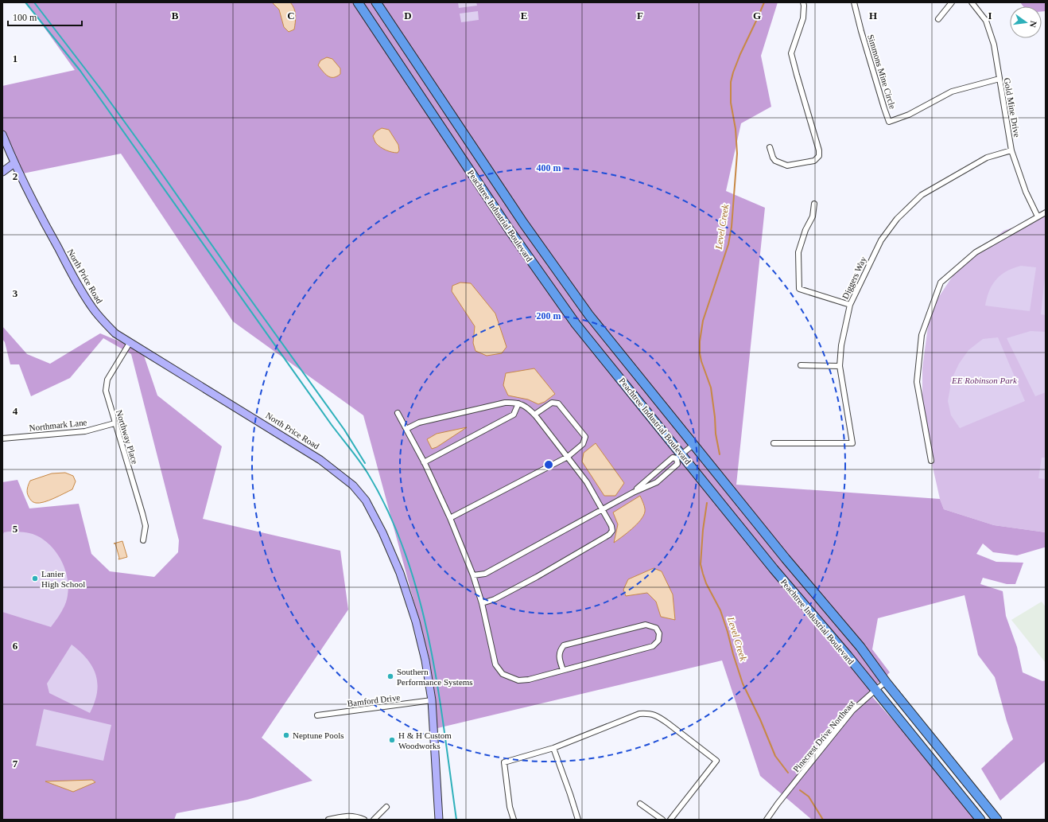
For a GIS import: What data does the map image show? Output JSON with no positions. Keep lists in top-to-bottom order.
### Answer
{
  "streets": {
    "highway": ["Peachtree Industrial Boulevard"],
    "street": [
      "Simmons Mine Circle",
      "Gold Mine Drive",
      "North Price Road",
      "Diggers Way",
      "Northmark Lane",
      "Northway Place",
      "Bamford Drive",
      "Pinecrest Drive Northeast"
    ]
  },
  "crossings": [
    ["Simmons Mine Circle", "Gold Mine Drive"],
    ["Gold Mine Drive", "Diggers Way"],
    ["Peachtree Industrial Boulevard", "Pinecrest Drive Northeast"],
    ["North Price Road", "Northway Place"],
    ["North Price Road", "Bamford Drive"],
    ["Northmark Lane", "Northway Place"]
  ],
  "water": ["Level Creek"],
  "parks": ["EE Robinson Park"],
  "places": [
    "Lanier High School",
    "Southern Performance Systems",
    "Neptune Pools",
    "H & H Custom Woodworks"
  ],
  "scale_bar": "100 m",
  "north": "right",
  "grid": {
    "columns": [
      "B",
      "C",
      "D",
      "E",
      "F",
      "G",
      "H",
      "I"
    ],
    "rows": [
      "1",
      "2",
      "3",
      "4",
      "5",
      "6",
      "7"
    ]
  },
  "rings": ["400 m", "200 m"]
}
